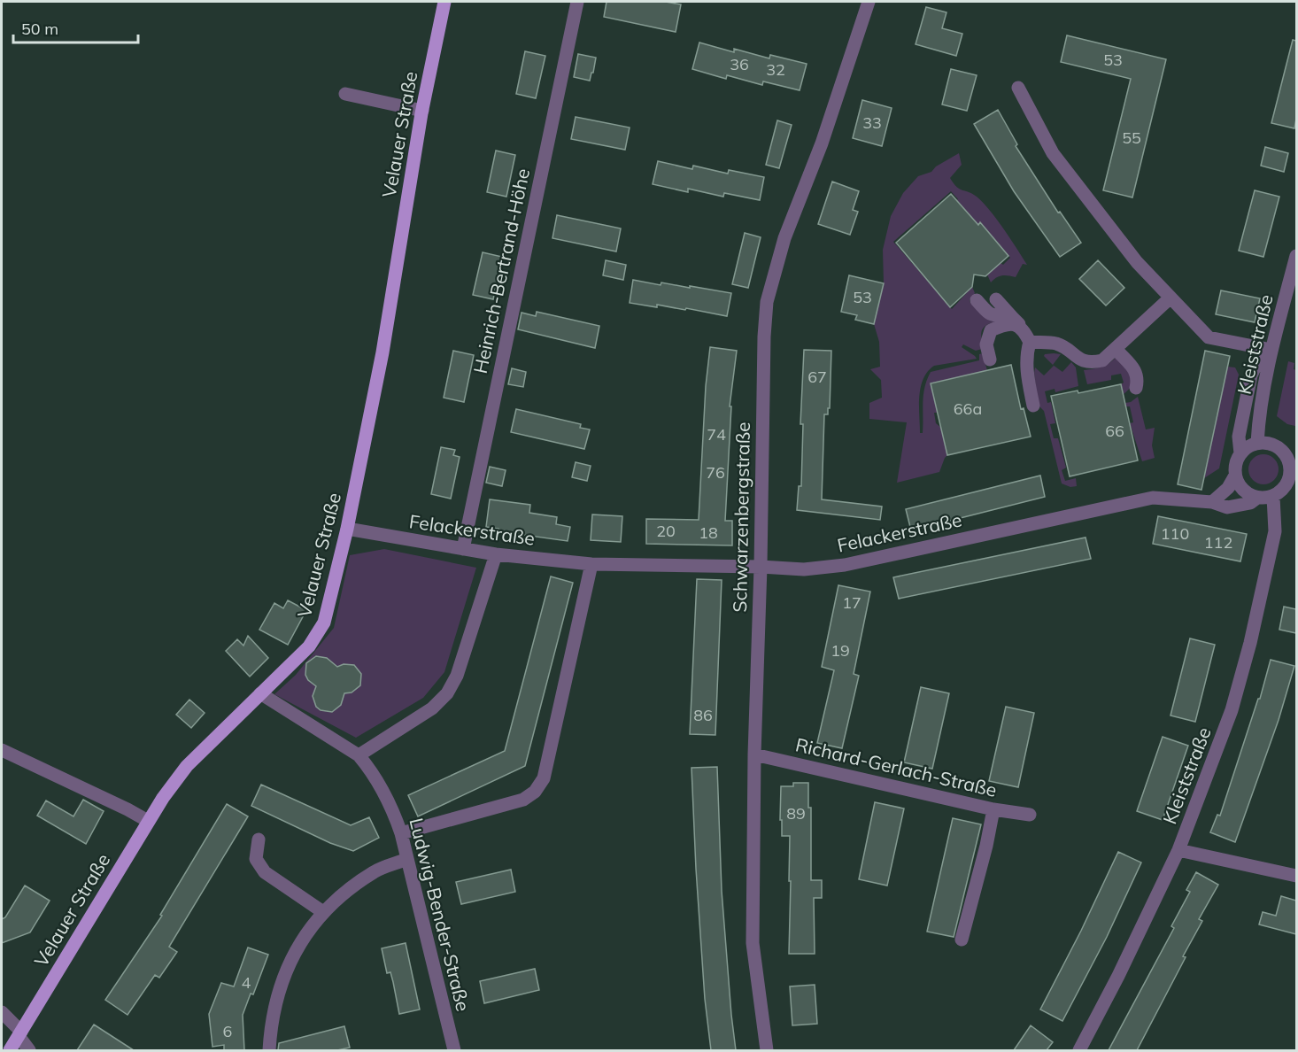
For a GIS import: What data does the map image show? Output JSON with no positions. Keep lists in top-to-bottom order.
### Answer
{
  "streets": {
    "main road": ["Velauer Straße"],
    "street": [
      "Heinrich-Bertrand-Höhe",
      "Kleiststraße",
      "Schwarzenbergstraße",
      "Felackerstraße",
      "Richard-Gerlach-Straße",
      "Ludwig-Bender-Straße"
    ]
  },
  "crossings": [
    ["Velauer Straße", "Felackerstraße"],
    ["Velauer Straße", "Ludwig-Bender-Straße"],
    ["Heinrich-Bertrand-Höhe", "Felackerstraße"],
    ["Kleiststraße", "Felackerstraße"],
    ["Schwarzenbergstraße", "Felackerstraße"],
    ["Schwarzenbergstraße", "Richard-Gerlach-Straße"]
  ],
  "house_numbers": [
    "53",
    "36",
    "32",
    "33",
    "55",
    "53",
    "67",
    "66a",
    "66",
    "74",
    "76",
    "20",
    "18",
    "110",
    "112",
    "17",
    "19",
    "86",
    "89",
    "4",
    "6"
  ],
  "scale_bar": "50 m"
}
